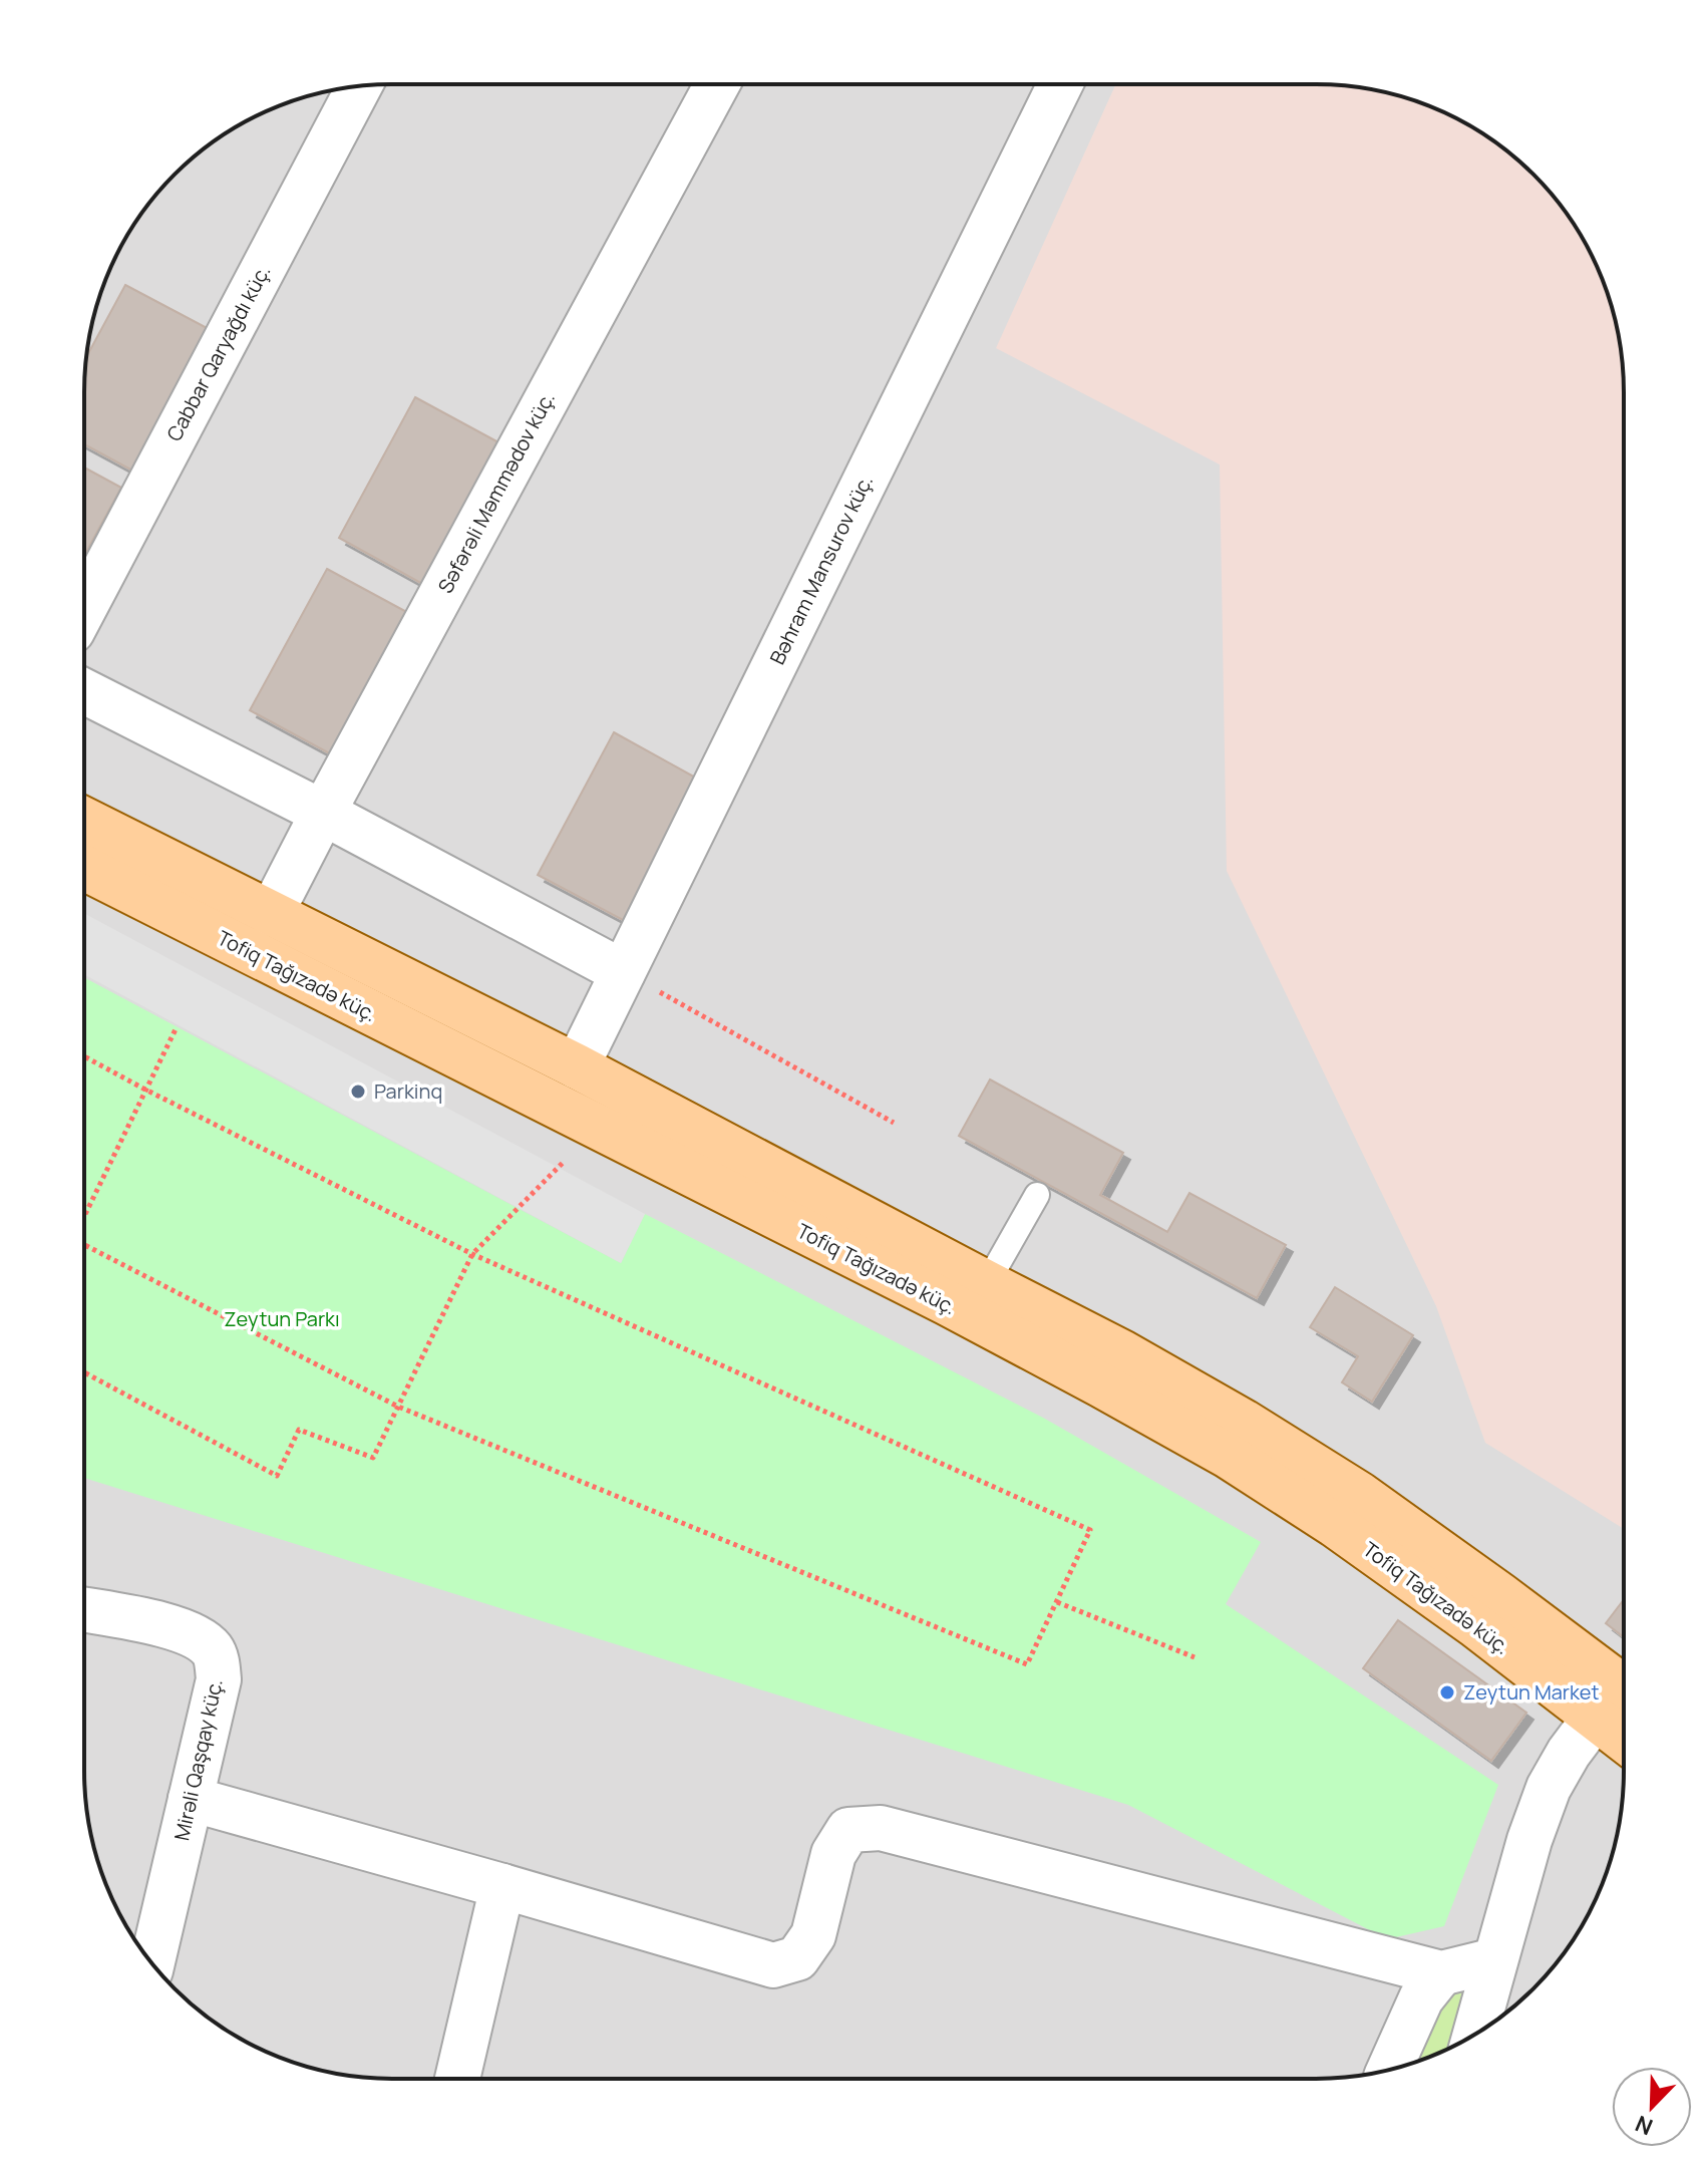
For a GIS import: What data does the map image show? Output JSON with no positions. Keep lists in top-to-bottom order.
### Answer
{
  "streets": {
    "main road": ["Tofiq Tağızadə küç."],
    "street": [
      "Cabbar Qaryağdı küç.",
      "Səfərəli Məmmədov küç.",
      "Bəhram Mansurov küç.",
      "Mirəli Qaşqay küç."
    ]
  },
  "crossings": [
    ["Səfərəli Məmmədov küç.", "Tofiq Tağızadə küç."],
    ["Bəhram Mansurov küç.", "Tofiq Tağızadə küç."]
  ],
  "parks": ["Zeytun Parkı"],
  "places": ["Parkinq", "Zeytun Market"],
  "north": "bottom left"
}
